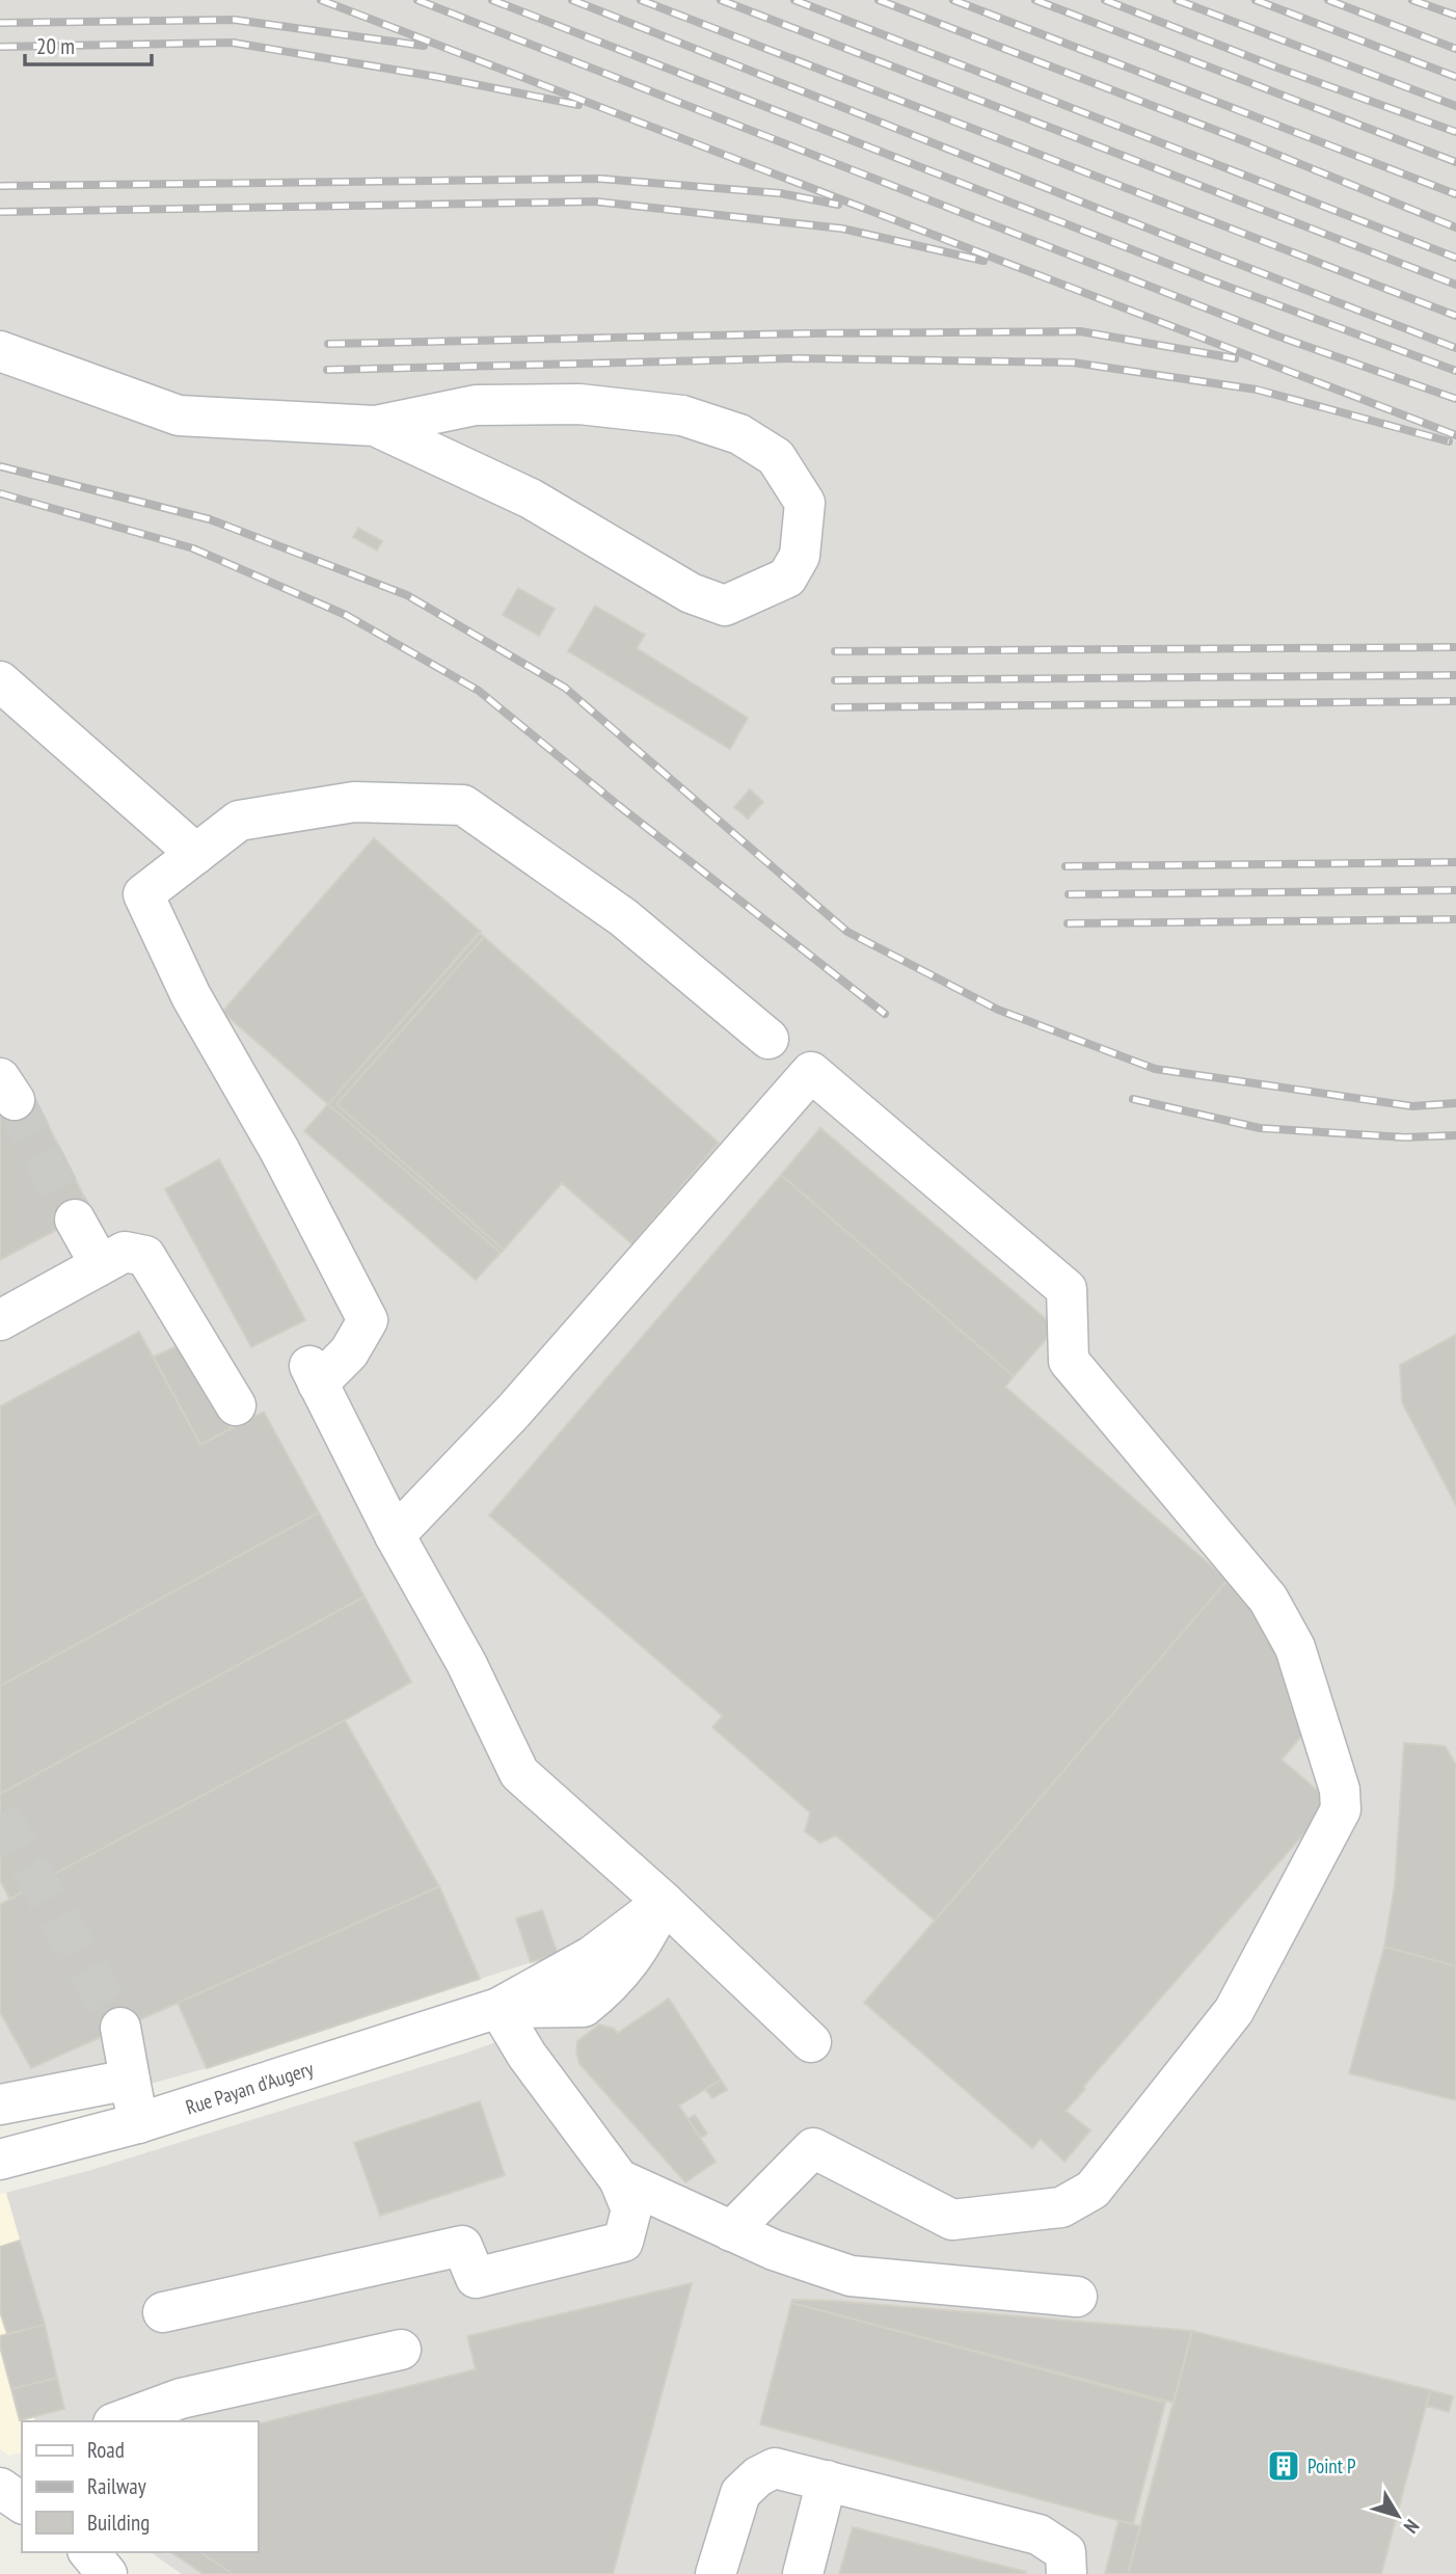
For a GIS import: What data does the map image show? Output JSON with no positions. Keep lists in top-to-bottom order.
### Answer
{
  "streets": {
    "street": ["Rue Payan d'Augery"]
  },
  "places": {
    "building": ["Point P"]
  },
  "legend": ["Road", "Railway", "Building"],
  "scale_bar": "20 m",
  "north": "bottom right"
}
